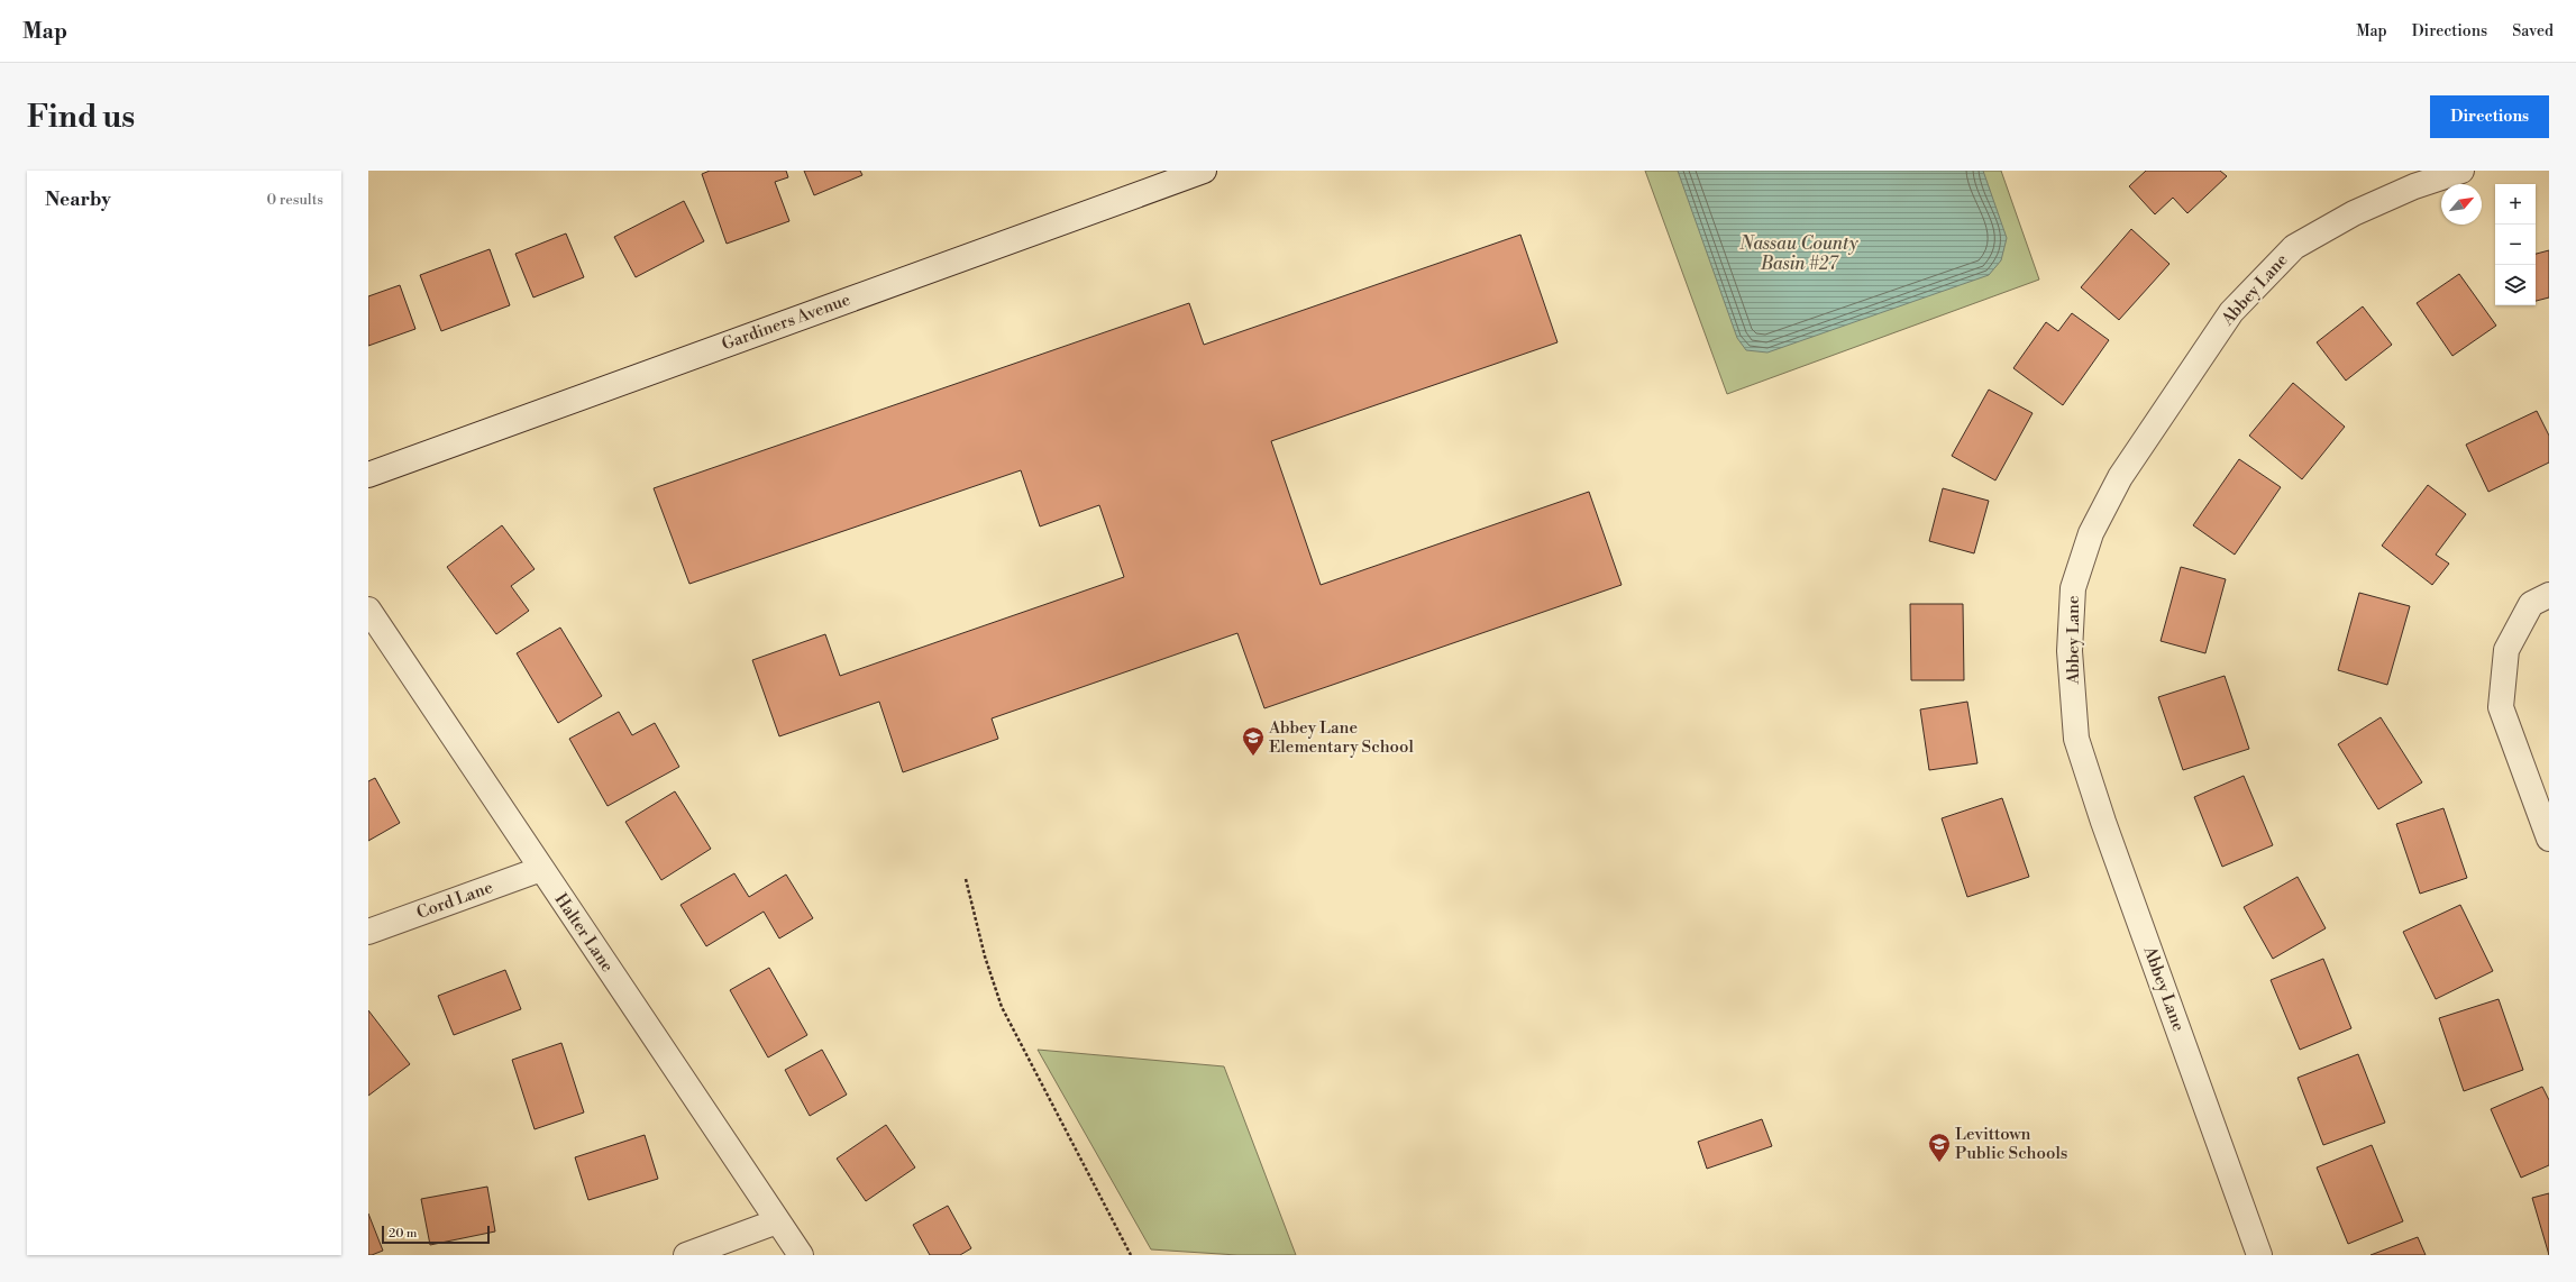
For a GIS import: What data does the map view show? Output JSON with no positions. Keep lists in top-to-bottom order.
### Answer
{
  "streets": {
    "street": [
      "Abbey Lane",
      "Gardiners Avenue",
      "Cord Lane",
      "Halter Lane"
    ]
  },
  "crossings": [
    ["Cord Lane", "Halter Lane"]
  ],
  "water": ["Nassau County Basin #27"],
  "places": {
    "school or university": ["Abbey Lane Elementary School", "Levittown Public Schools"]
  },
  "scale_bar": "20 m",
  "north": "top right",
  "page": {
    "header": "Map",
    "nav": ["Map", "Directions", "Saved"],
    "buttons": "Directions",
    "title": "Find us",
    "heading": ["Nearby", "0 results"],
    "map_buttons": ["+", "−"],
    "scale": "20 m"
  }
}
